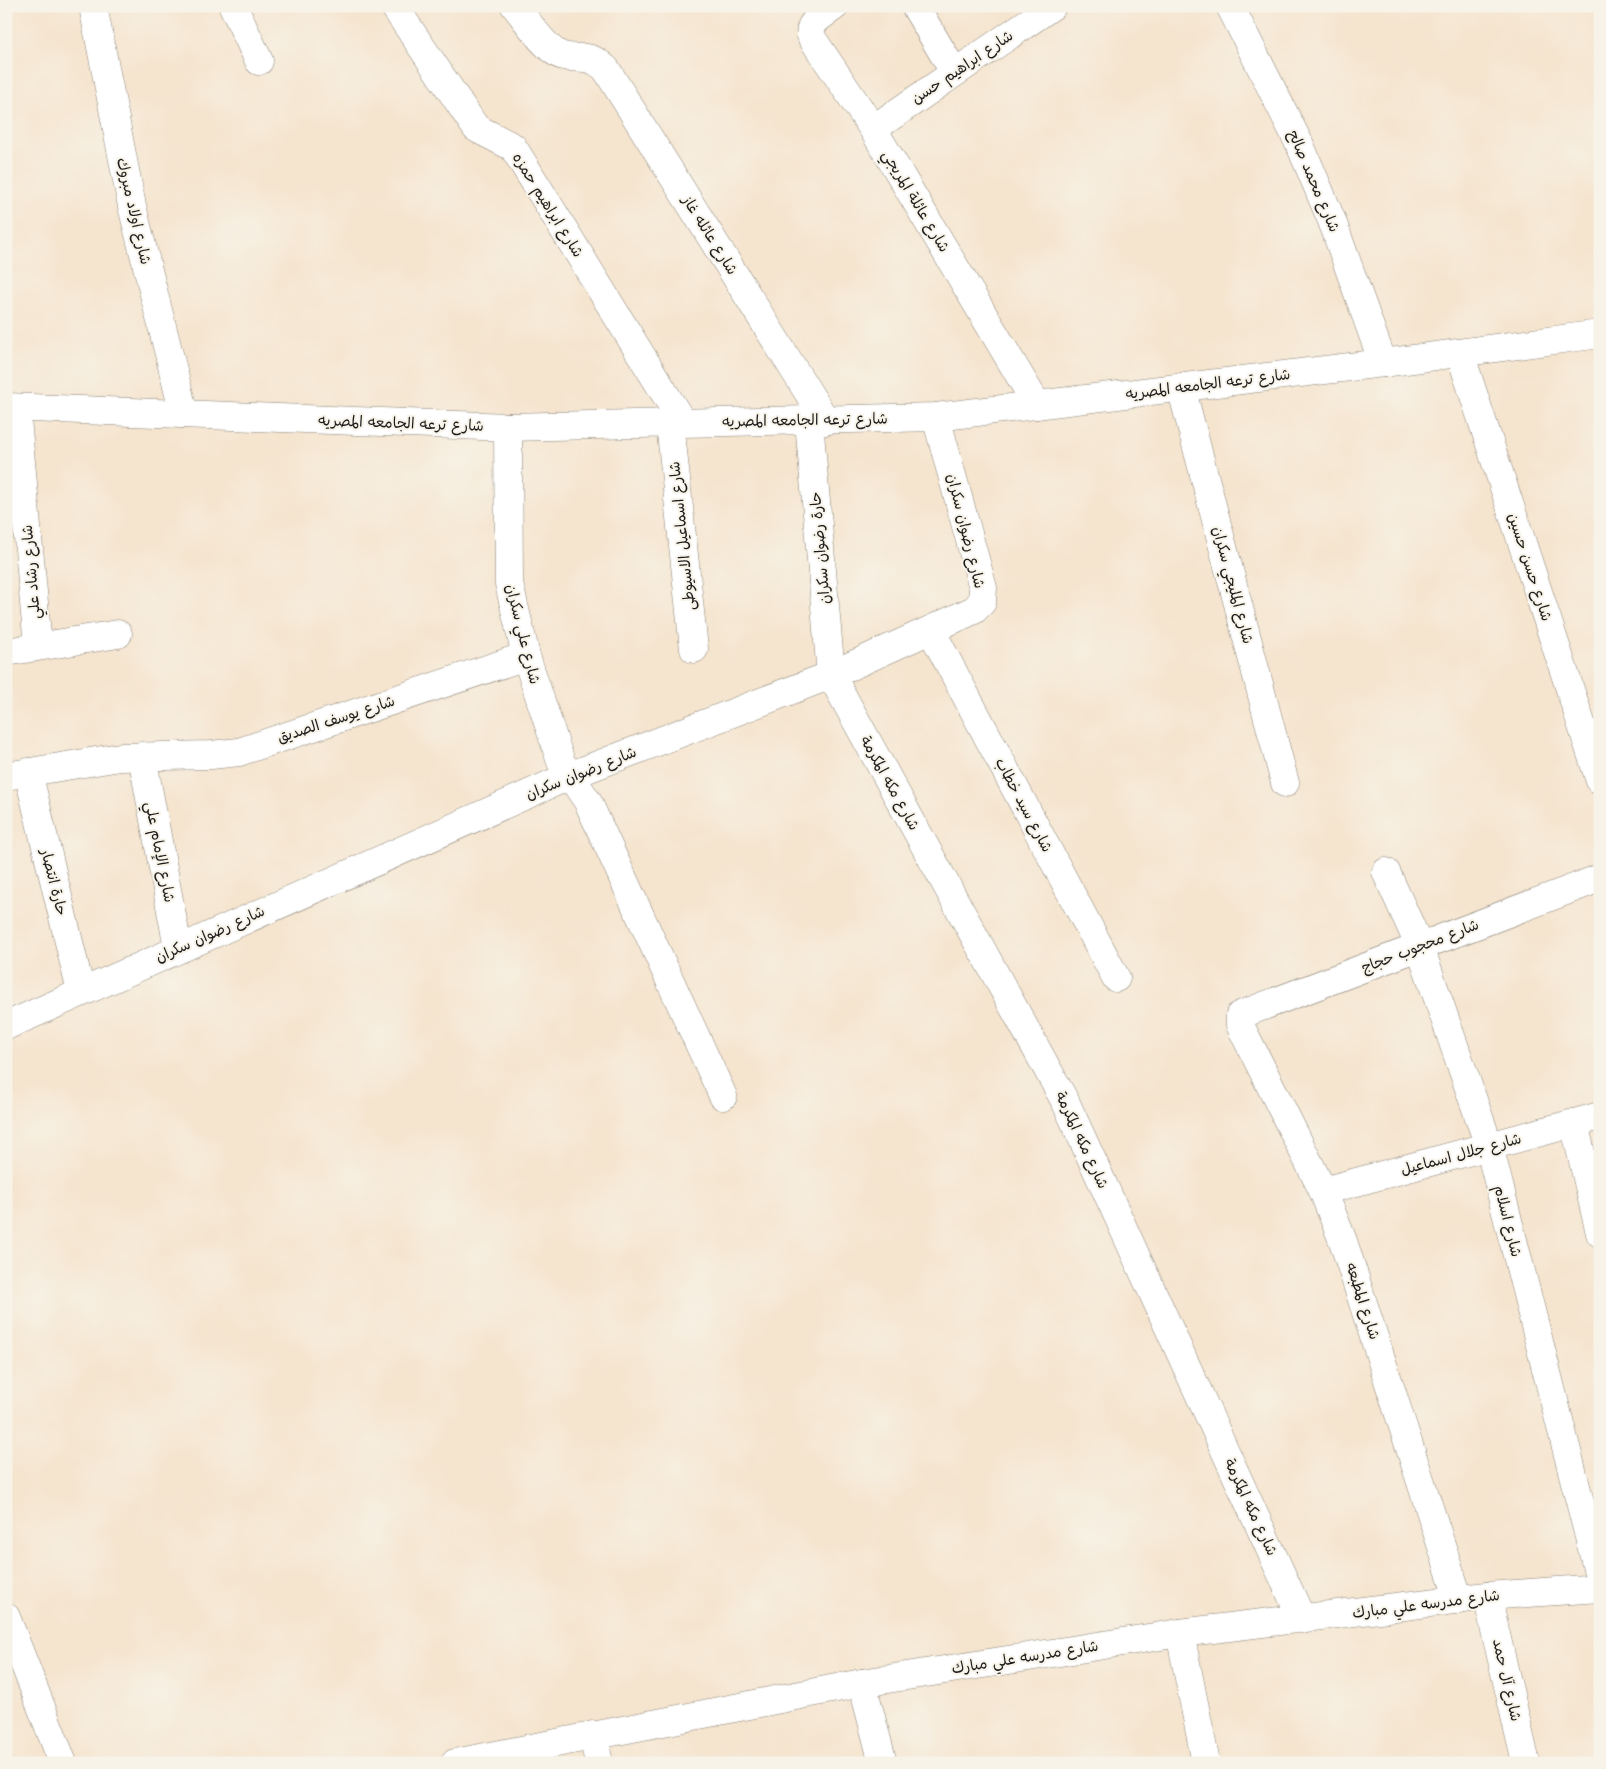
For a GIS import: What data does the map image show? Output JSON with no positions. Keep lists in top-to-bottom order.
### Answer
{
  "streets": {
    "street": [
      "شارع ابراهيم حسن",
      "شارع محمد صالح",
      "شارع عائلة المريجي",
      "شارع ابراهيم حمزه",
      "شارع اولاد مبروك",
      "شارع عائله غاز",
      "شارع ترعه الجامعه المصريه",
      "شارع رضوان سكران",
      "شارع اسماعيل الاسيوطى",
      "حارة رضوان سكران",
      "شارع حسن حسين",
      "شارع رشاد علي",
      "شارع المليجي سكران",
      "شارع علي سكران",
      "شارع يوسف الصديق",
      "شارع مكه المكرمة",
      "شارع سيد خطاب",
      "شارع الإمام علي",
      "حارة انتصار",
      "شارع محجوب حجاج",
      "شارع جلال اسماعيل",
      "شارع اسلام",
      "شارع المطبعه",
      "شارع مدرسه علي مبارك",
      "شارع آل حمد"
    ]
  },
  "crossings": [
    ["شارع ابراهيم حسن", "شارع عائلة المريجي"],
    ["شارع محمد صالح", "شارع ترعه الجامعه المصريه"],
    ["شارع عائلة المريجي", "شارع ترعه الجامعه المصريه"],
    ["شارع ابراهيم حمزه", "شارع ترعه الجامعه المصريه"],
    ["شارع ابراهيم حمزه", "شارع اسماعيل الاسيوطى"],
    ["شارع اولاد مبروك", "شارع ترعه الجامعه المصريه"],
    ["شارع عائله غاز", "شارع ترعه الجامعه المصريه"],
    ["شارع عائله غاز", "حارة رضوان سكران"],
    ["شارع ترعه الجامعه المصريه", "شارع رضوان سكران"],
    ["شارع ترعه الجامعه المصريه", "شارع اسماعيل الاسيوطى"],
    ["شارع ترعه الجامعه المصريه", "حارة رضوان سكران"],
    ["شارع ترعه الجامعه المصريه", "شارع حسن حسين"],
    ["شارع ترعه الجامعه المصريه", "شارع رشاد علي"],
    ["شارع ترعه الجامعه المصريه", "شارع المليجي سكران"],
    ["شارع ترعه الجامعه المصريه", "شارع علي سكران"],
    ["شارع رضوان سكران", "حارة رضوان سكران"],
    ["شارع رضوان سكران", "شارع علي سكران"],
    ["شارع رضوان سكران", "شارع مكه المكرمة"],
    ["شارع رضوان سكران", "شارع سيد خطاب"],
    ["شارع رضوان سكران", "شارع الإمام علي"],
    ["شارع رضوان سكران", "حارة انتصار"],
    ["حارة رضوان سكران", "شارع مكه المكرمة"],
    ["شارع علي سكران", "شارع يوسف الصديق"],
    ["شارع يوسف الصديق", "شارع الإمام علي"],
    ["شارع يوسف الصديق", "حارة انتصار"],
    ["شارع مكه المكرمة", "شارع مدرسه علي مبارك"],
    ["شارع محجوب حجاج", "شارع اسلام"],
    ["شارع محجوب حجاج", "شارع المطبعه"],
    ["شارع جلال اسماعيل", "شارع اسلام"],
    ["شارع جلال اسماعيل", "شارع المطبعه"],
    ["شارع المطبعه", "شارع مدرسه علي مبارك"],
    ["شارع مدرسه علي مبارك", "شارع آل حمد"]
  ]
}
